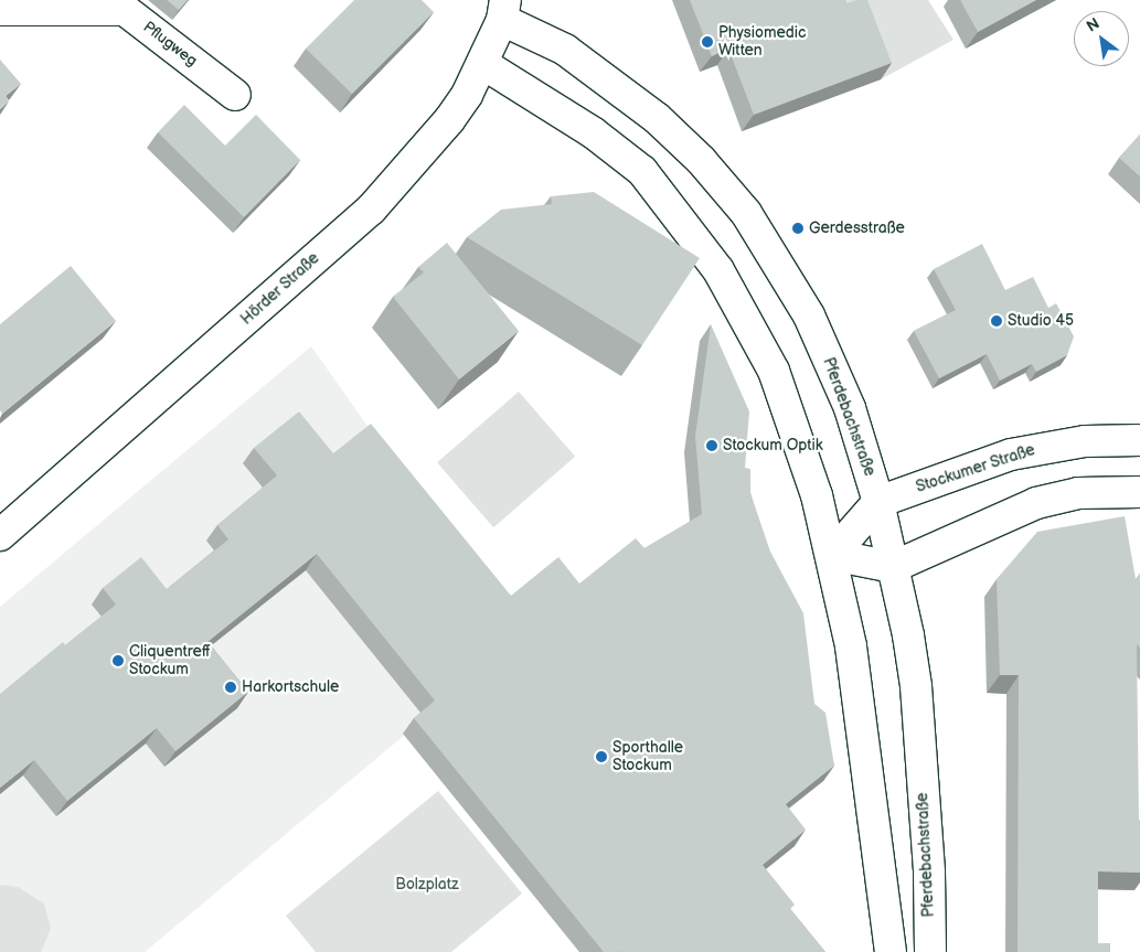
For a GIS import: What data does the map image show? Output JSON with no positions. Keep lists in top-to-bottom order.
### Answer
{
  "streets": {
    "main road": [
      "Pflugweg",
      "Hörder Straße",
      "Pferdebachstraße",
      "Stockumer Straße"
    ]
  },
  "crossings": [
    ["Hörder Straße", "Pferdebachstraße"],
    ["Pferdebachstraße", "Stockumer Straße"]
  ],
  "parks": ["Bolzplatz"],
  "places": [
    "Physiomedic Witten",
    "Gerdesstraße",
    "Studio 45",
    "Stockum Optik",
    "Cliquentreff Stockum",
    "Harkortschule",
    "Sporthalle Stockum"
  ],
  "north": "top left"
}
